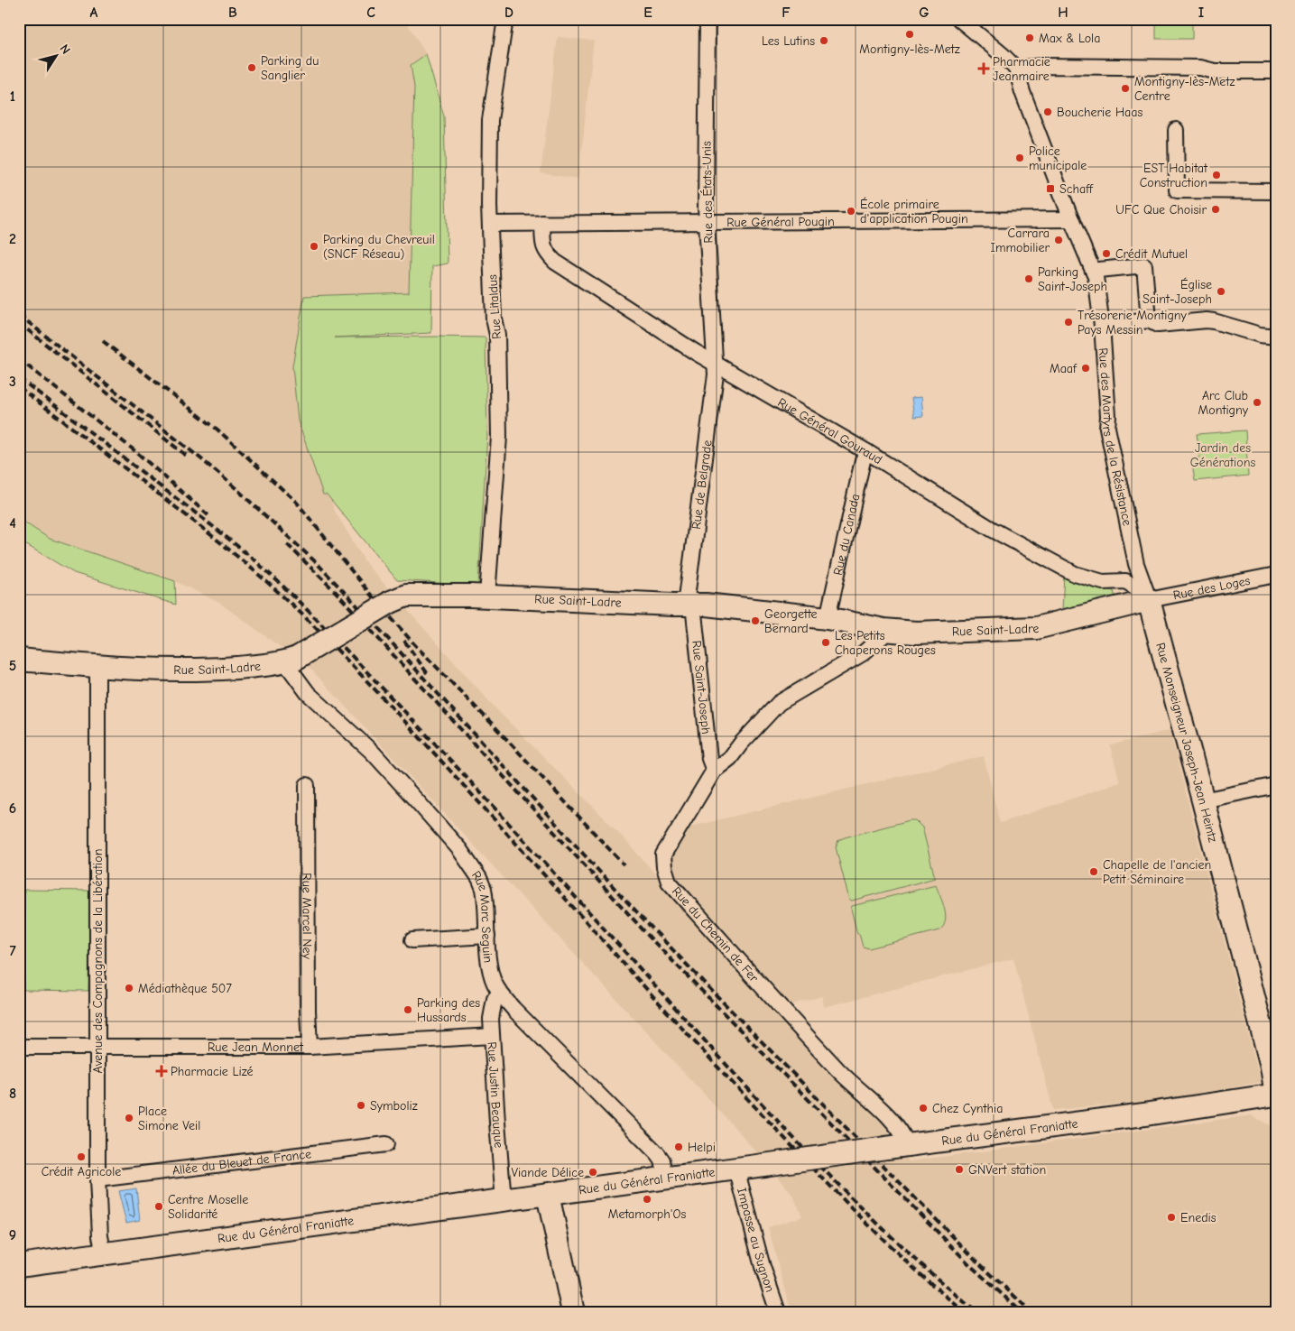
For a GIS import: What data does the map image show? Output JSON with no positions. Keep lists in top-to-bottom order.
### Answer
{
  "streets": {
    "street": [
      "Rue des États-Unis",
      "Rue Général Pougin",
      "Rue Litaldus",
      "Rue Général Gouraud",
      "Rue des Martyrs de la Résistance",
      "Rue de Belgrade",
      "Rue du Canada",
      "Rue des Loges",
      "Rue Saint-Ladre",
      "Rue Saint-Joseph",
      "Rue Monseigneur Joseph-Jean Heintz",
      "Rue Marcel Ney",
      "Rue Marc Seguin",
      "Rue du Chemin de Fer",
      "Avenue des Compagnons de la Libération",
      "Rue Jean Monnet",
      "Rue Justin Beauque",
      "Rue du Général Franiatte",
      "Allée du Bleuet de France",
      "Impasse au Sugnon"
    ]
  },
  "crossings": [
    ["Rue des États-Unis", "Rue Général Pougin"],
    ["Rue des États-Unis", "Rue Général Gouraud"],
    ["Rue des États-Unis", "Rue de Belgrade"],
    ["Rue Général Pougin", "Rue Litaldus"],
    ["Rue Général Pougin", "Rue Général Gouraud"],
    ["Rue Général Pougin", "Rue des Martyrs de la Résistance"],
    ["Rue Litaldus", "Rue Saint-Ladre"],
    ["Rue Général Gouraud", "Rue des Martyrs de la Résistance"],
    ["Rue Général Gouraud", "Rue de Belgrade"],
    ["Rue Général Gouraud", "Rue du Canada"],
    ["Rue Général Gouraud", "Rue des Loges"],
    ["Rue Général Gouraud", "Rue Saint-Ladre"],
    ["Rue Général Gouraud", "Rue Monseigneur Joseph-Jean Heintz"],
    ["Rue des Martyrs de la Résistance", "Rue des Loges"],
    ["Rue des Martyrs de la Résistance", "Rue Saint-Ladre"],
    ["Rue des Martyrs de la Résistance", "Rue Monseigneur Joseph-Jean Heintz"],
    ["Rue de Belgrade", "Rue Saint-Ladre"],
    ["Rue de Belgrade", "Rue Saint-Joseph"],
    ["Rue du Canada", "Rue Saint-Ladre"],
    ["Rue des Loges", "Rue Saint-Ladre"],
    ["Rue des Loges", "Rue Monseigneur Joseph-Jean Heintz"],
    ["Rue Saint-Ladre", "Rue Saint-Joseph"],
    ["Rue Saint-Ladre", "Rue Monseigneur Joseph-Jean Heintz"],
    ["Rue Saint-Ladre", "Rue Marc Seguin"],
    ["Rue Saint-Ladre", "Rue du Chemin de Fer"],
    ["Rue Saint-Ladre", "Avenue des Compagnons de la Libération"],
    ["Rue Saint-Joseph", "Rue du Chemin de Fer"],
    ["Rue Monseigneur Joseph-Jean Heintz", "Rue du Général Franiatte"],
    ["Rue Marcel Ney", "Rue Jean Monnet"],
    ["Rue Marc Seguin", "Rue Justin Beauque"],
    ["Rue Marc Seguin", "Rue du Général Franiatte"],
    ["Rue du Chemin de Fer", "Rue du Général Franiatte"],
    ["Avenue des Compagnons de la Libération", "Rue Jean Monnet"],
    ["Avenue des Compagnons de la Libération", "Rue du Général Franiatte"],
    ["Avenue des Compagnons de la Libération", "Allée du Bleuet de France"],
    ["Rue Jean Monnet", "Rue Justin Beauque"],
    ["Rue Justin Beauque", "Rue du Général Franiatte"],
    ["Rue du Général Franiatte", "Impasse au Sugnon"]
  ],
  "parks": ["Jardin des Générations"],
  "places": {
    "other": [
      "Montigny-lès-Metz",
      "Max & Lola",
      "Les Lutins",
      "Parking du Sanglier",
      "Montigny-lès-Metz Centre",
      "Boucherie Haas",
      "Police municipale",
      "EST Habitat Construction",
      "UFC Que Choisir",
      "École primaire d'application Pougin",
      "Carrara Immobilier",
      "Parking du Chevreuil (SNCF Réseau)",
      "Crédit Mutuel",
      "Parking Saint-Joseph",
      "Église Saint-Joseph",
      "Trésorerie Montigny Pays Messin",
      "Maaf",
      "Arc Club Montigny",
      "Georgette Bernard",
      "Les Petits Chaperons Rouges",
      "Chapelle de l'ancien Petit Séminaire",
      "Médiathèque 507",
      "Parking des Hussards",
      "Symboliz",
      "Chez Cynthia",
      "Place Simone Veil",
      "Helpi",
      "Crédit Agricole",
      "GNVert station",
      "Viande Délice",
      "Metamorph'Os",
      "Centre Moselle Solidarité",
      "Enedis"
    ],
    "health": ["Pharmacie Jeanmaire", "Pharmacie Lizé"],
    "transit": ["Schaff"]
  },
  "north": "top right",
  "grid": {
    "columns": [
      "A",
      "B",
      "C",
      "D",
      "E",
      "F",
      "G",
      "H",
      "I"
    ],
    "rows": [
      "1",
      "2",
      "3",
      "4",
      "5",
      "6",
      "7",
      "8",
      "9"
    ]
  }
}
